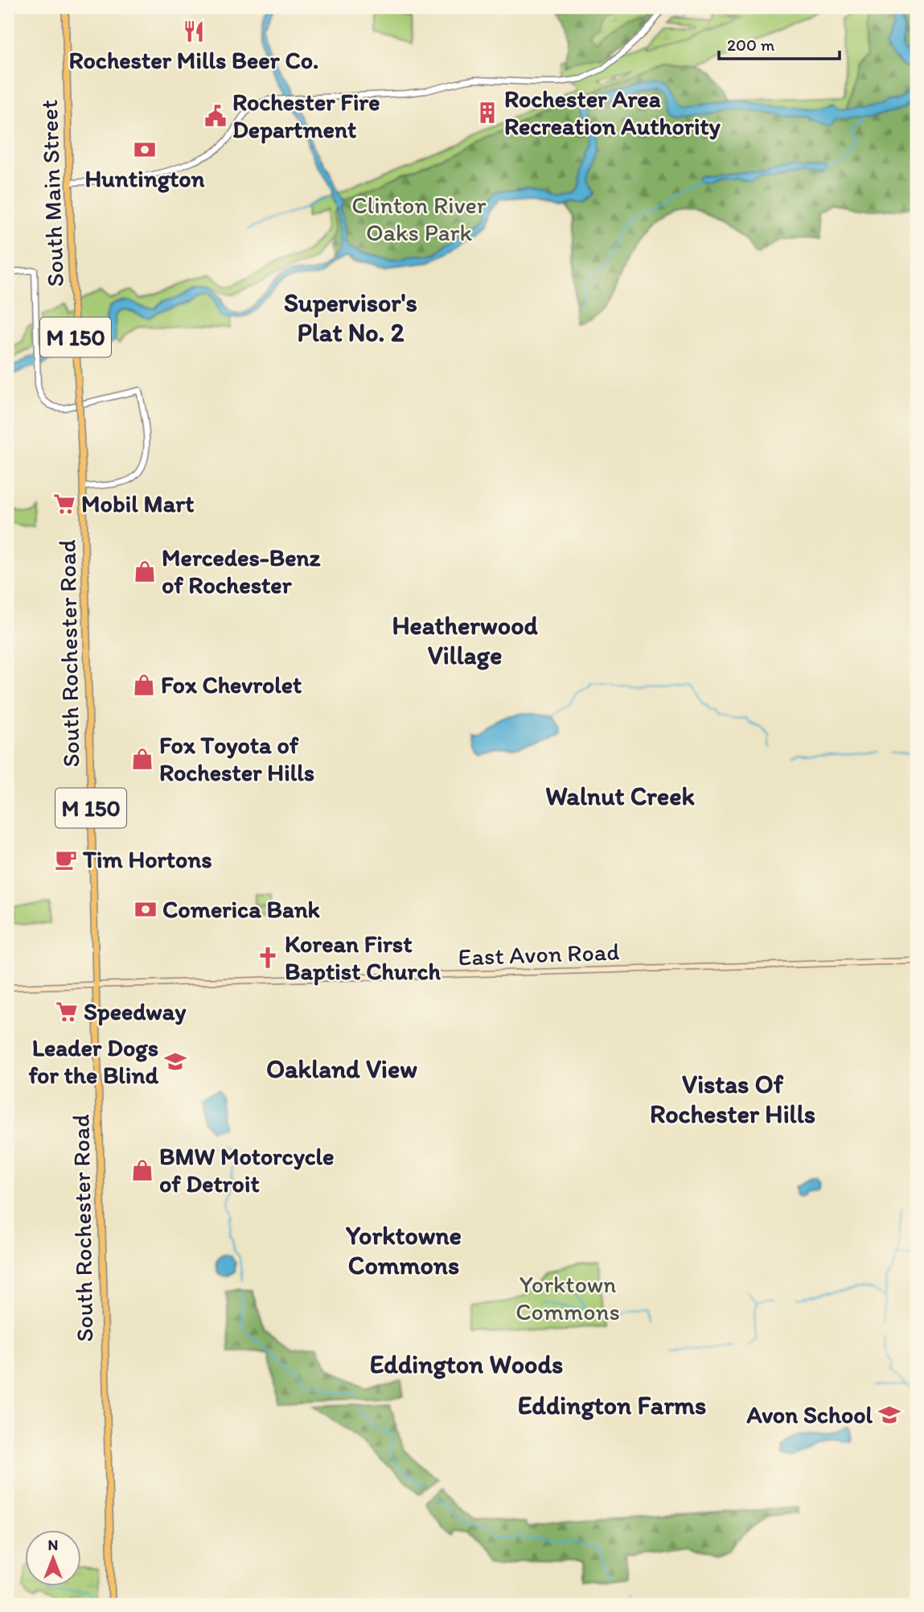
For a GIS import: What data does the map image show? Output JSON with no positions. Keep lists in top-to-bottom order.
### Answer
{
  "streets": {
    "main road": [
      "South Main Street",
      "M 150",
      "South Rochester Road",
      "East Avon Road"
    ]
  },
  "crossings": [
    ["South Main Street", "South Rochester Road"],
    ["South Rochester Road", "East Avon Road"]
  ],
  "districts": [
    "Supervisor's Plat No. 2",
    "Heatherwood Village",
    "Walnut Creek",
    "Oakland View",
    "Vistas Of Rochester Hills",
    "Yorktowne Commons",
    "Eddington Woods",
    "Eddington Farms"
  ],
  "parks": ["Clinton River Oaks Park", "Yorktown Commons"],
  "places": {
    "restaurant": ["Rochester Mills Beer Co."],
    "building": ["Rochester Area Recreation Authority"],
    "public building": ["Rochester Fire Department"],
    "bank": ["Huntington", "Comerica Bank"],
    "supermarket": ["Mobil Mart", "Speedway"],
    "shop": [
      "Mercedes-Benz of Rochester",
      "Fox Chevrolet",
      "Fox Toyota of Rochester Hills",
      "BMW Motorcycle of Detroit"
    ],
    "cafe": ["Tim Hortons"],
    "church": ["Korean First Baptist Church"],
    "school or university": ["Leader Dogs for the Blind", "Avon School"]
  },
  "scale_bar": "200 m",
  "north": "top"
}
